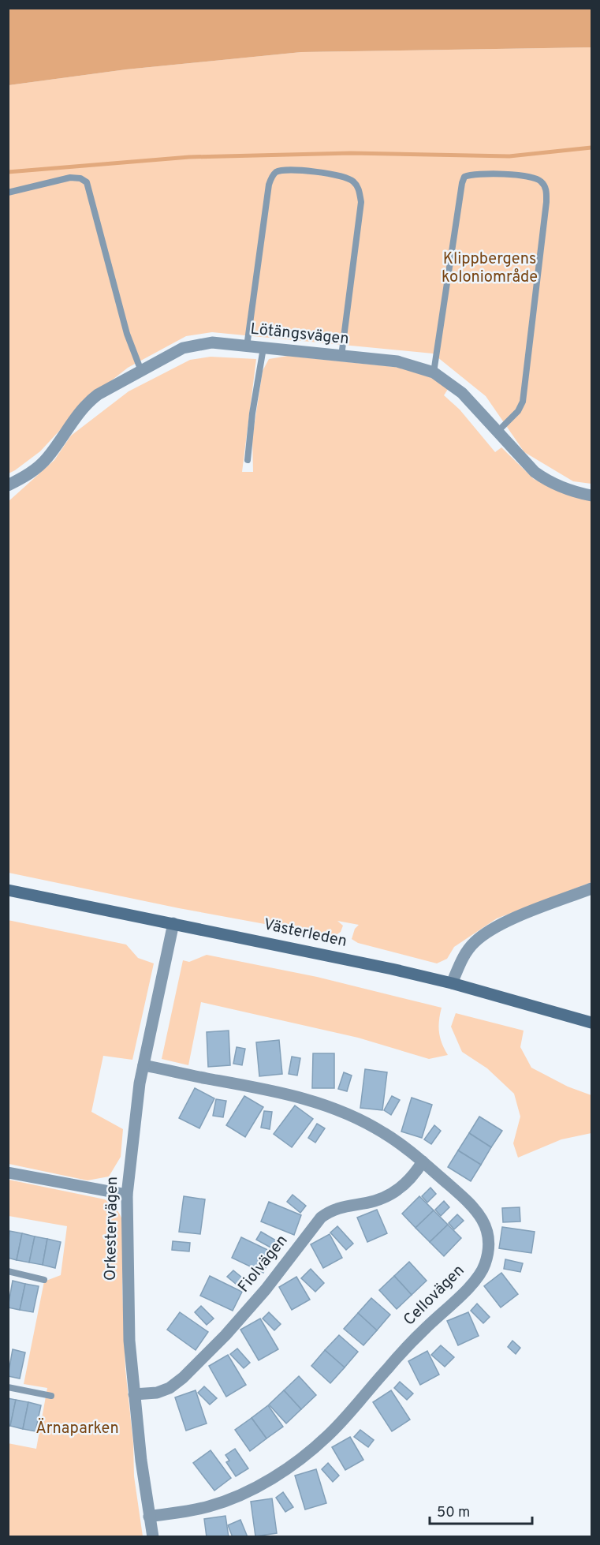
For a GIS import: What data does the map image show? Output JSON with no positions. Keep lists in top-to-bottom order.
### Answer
{
  "streets": {
    "main road": ["Västerleden"],
    "street": [
      "Lötängsvägen",
      "Orkestervägen",
      "Fiolvägen",
      "Cellovägen"
    ]
  },
  "crossings": [
    ["Västerleden", "Orkestervägen"],
    ["Orkestervägen", "Fiolvägen"],
    ["Orkestervägen", "Cellovägen"],
    ["Fiolvägen", "Cellovägen"]
  ],
  "parks": ["Klippbergens koloniområde", "Ärnaparken"],
  "scale_bar": "50 m"
}
